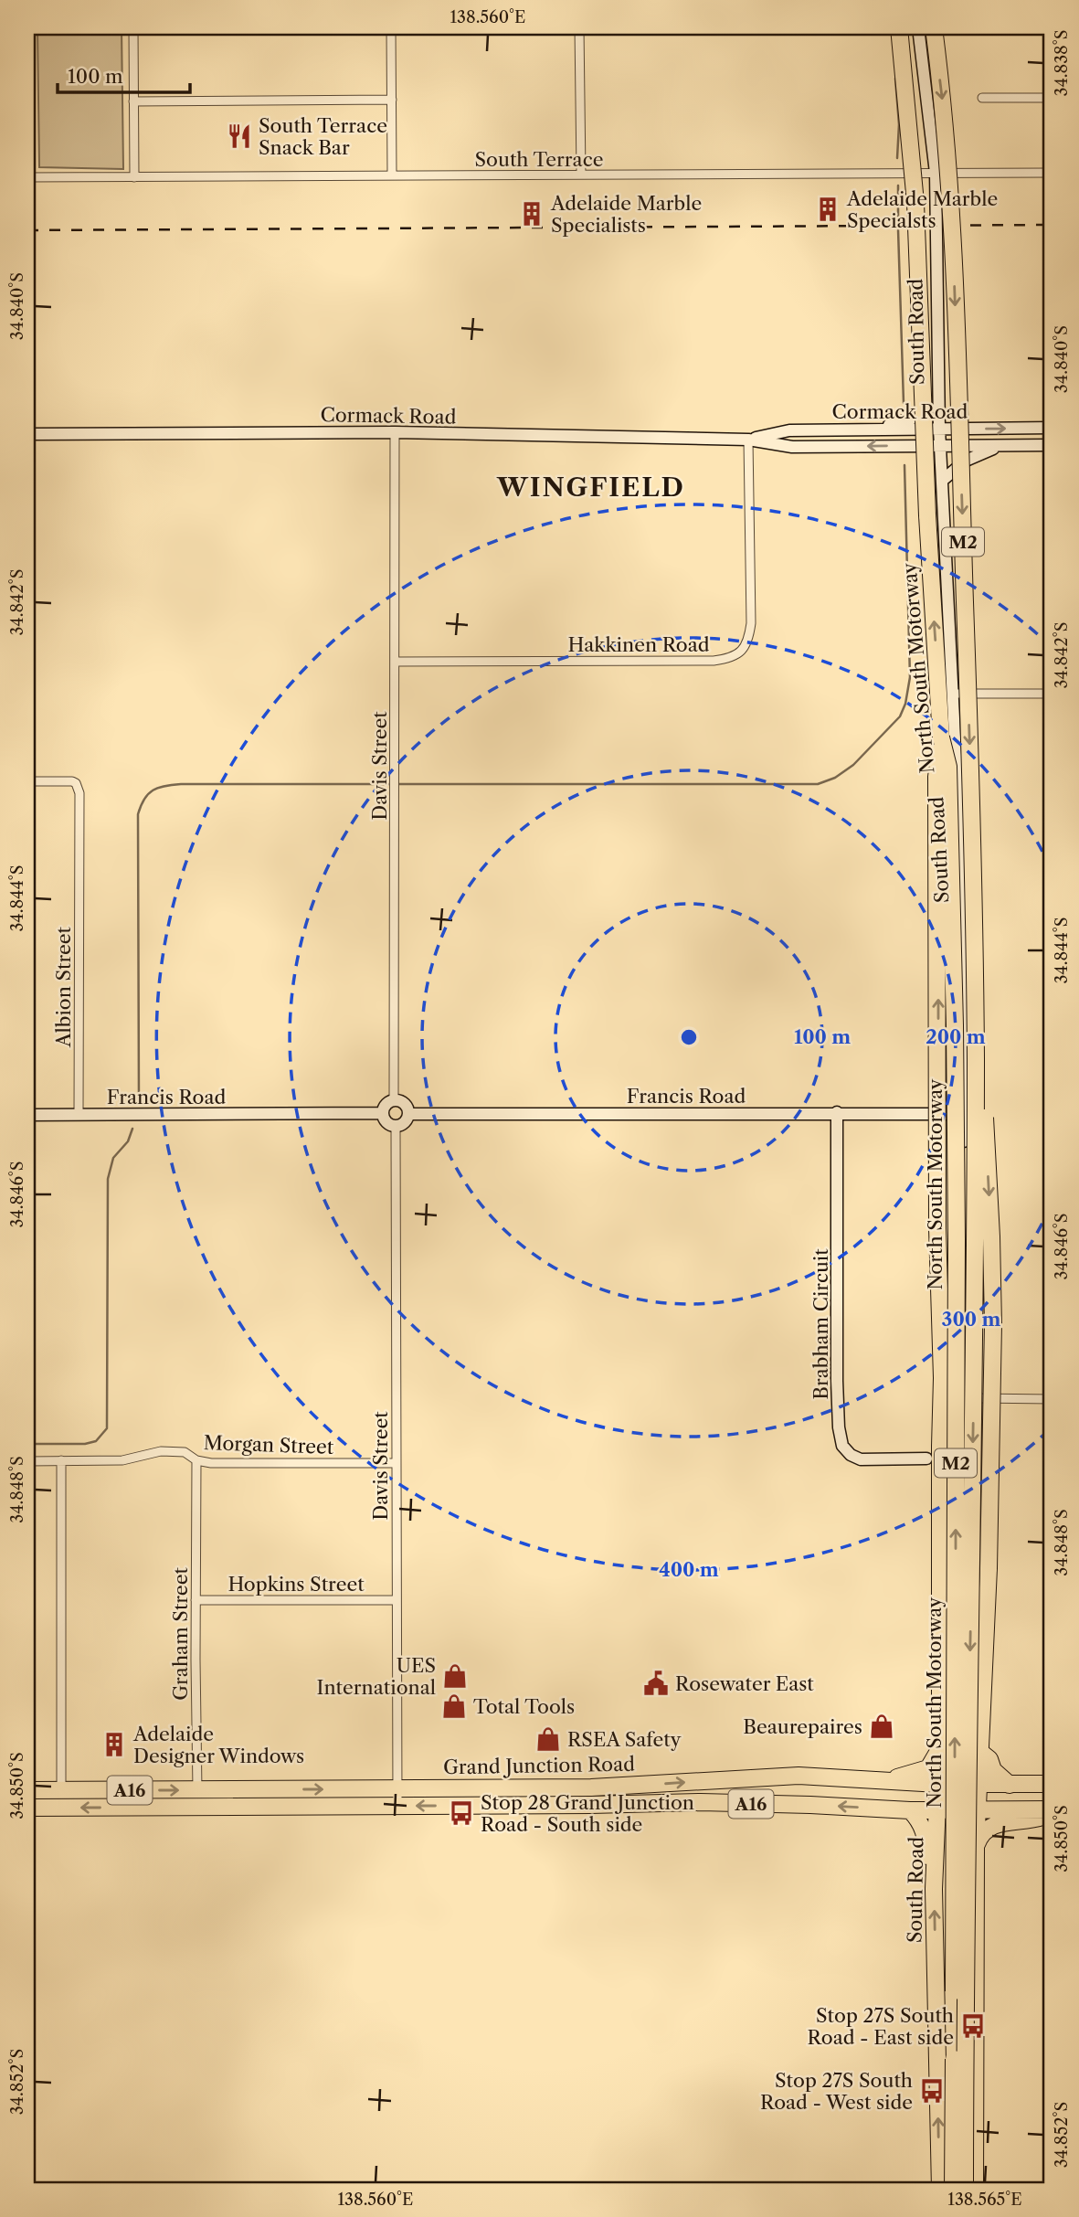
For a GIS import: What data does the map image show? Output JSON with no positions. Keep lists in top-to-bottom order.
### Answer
{
  "streets": {
    "highway": [
      "South Road",
      "M2",
      "North South Motorway",
      "Grand Junction Road",
      "A16"
    ],
    "street": [
      "South Terrace",
      "Cormack Road",
      "Hakkinen Road",
      "Davis Street",
      "Albion Street",
      "Francis Road",
      "Brabham Circuit",
      "Morgan Street",
      "Hopkins Street",
      "Graham Street"
    ]
  },
  "crossings": [
    ["South Terrace", "South Road"],
    ["South Road", "Cormack Road"],
    ["South Road", "North South Motorway"],
    ["South Road", "Francis Road"],
    ["South Road", "Grand Junction Road"],
    ["Cormack Road", "Hakkinen Road"],
    ["Cormack Road", "Davis Street"],
    ["Hakkinen Road", "Davis Street"],
    ["Davis Street", "Francis Road"],
    ["Davis Street", "Morgan Street"],
    ["Davis Street", "Hopkins Street"],
    ["Davis Street", "Grand Junction Road"],
    ["Albion Street", "Francis Road"],
    ["Francis Road", "Brabham Circuit"],
    ["Morgan Street", "Graham Street"],
    ["Hopkins Street", "Graham Street"],
    ["Graham Street", "Grand Junction Road"]
  ],
  "districts": ["WINGFIELD"],
  "places": {
    "restaurant": ["South Terrace Snack Bar"],
    "building": ["Adelaide Marble Specialsts", "Adelaide Marble Specialists", "Adelaide Designer Windows"],
    "shop": [
      "UES International",
      "Total Tools",
      "Beaurepaires",
      "RSEA Safety"
    ],
    "public building": ["Rosewater East"],
    "bus stop": ["Stop 28 Grand Junction Road - South side", "Stop 27S South Road - East side", "Stop 27S South Road - West side"]
  },
  "scale_bar": "100 m",
  "coordinates": [
    "138.560°E",
    "34.838°S",
    "34.840°S",
    "34.842°S",
    "34.844°S",
    "34.846°S",
    "34.848°S",
    "34.850°S",
    "34.852°S",
    "138.565°E"
  ],
  "rings": [
    "100 m",
    "200 m",
    "300 m",
    "400 m"
  ]
}
